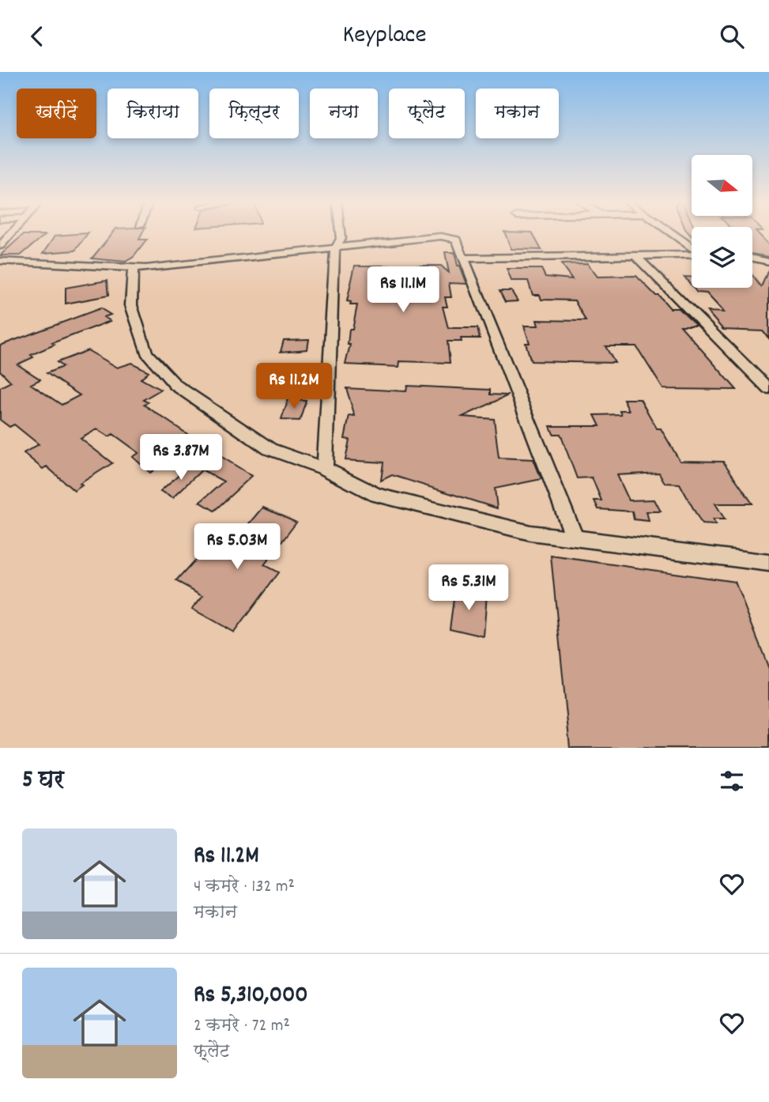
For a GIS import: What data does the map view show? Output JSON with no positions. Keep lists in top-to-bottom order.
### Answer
{
  "north": "right",
  "page": {
    "header": "Keyplace",
    "chip": [
      "खरीदें",
      "किराया",
      "फ़िल्टर",
      "नया",
      "फ़्लैट",
      "मकान"
    ],
    "price": [
      "Rs 11.1M",
      "Rs 11.2M",
      "Rs 3.87M",
      "Rs 5.03M",
      "Rs 5.31M"
    ],
    "heading": "5 घर",
    "list": [
      {
        "name": "Rs 11.2M",
        "note": "4 कमरे · 132 m² · मकान"
      },
      {
        "name": "Rs 5,310,000",
        "note": "2 कमरे · 72 m² · फ़्लैट"
      }
    ]
  }
}
